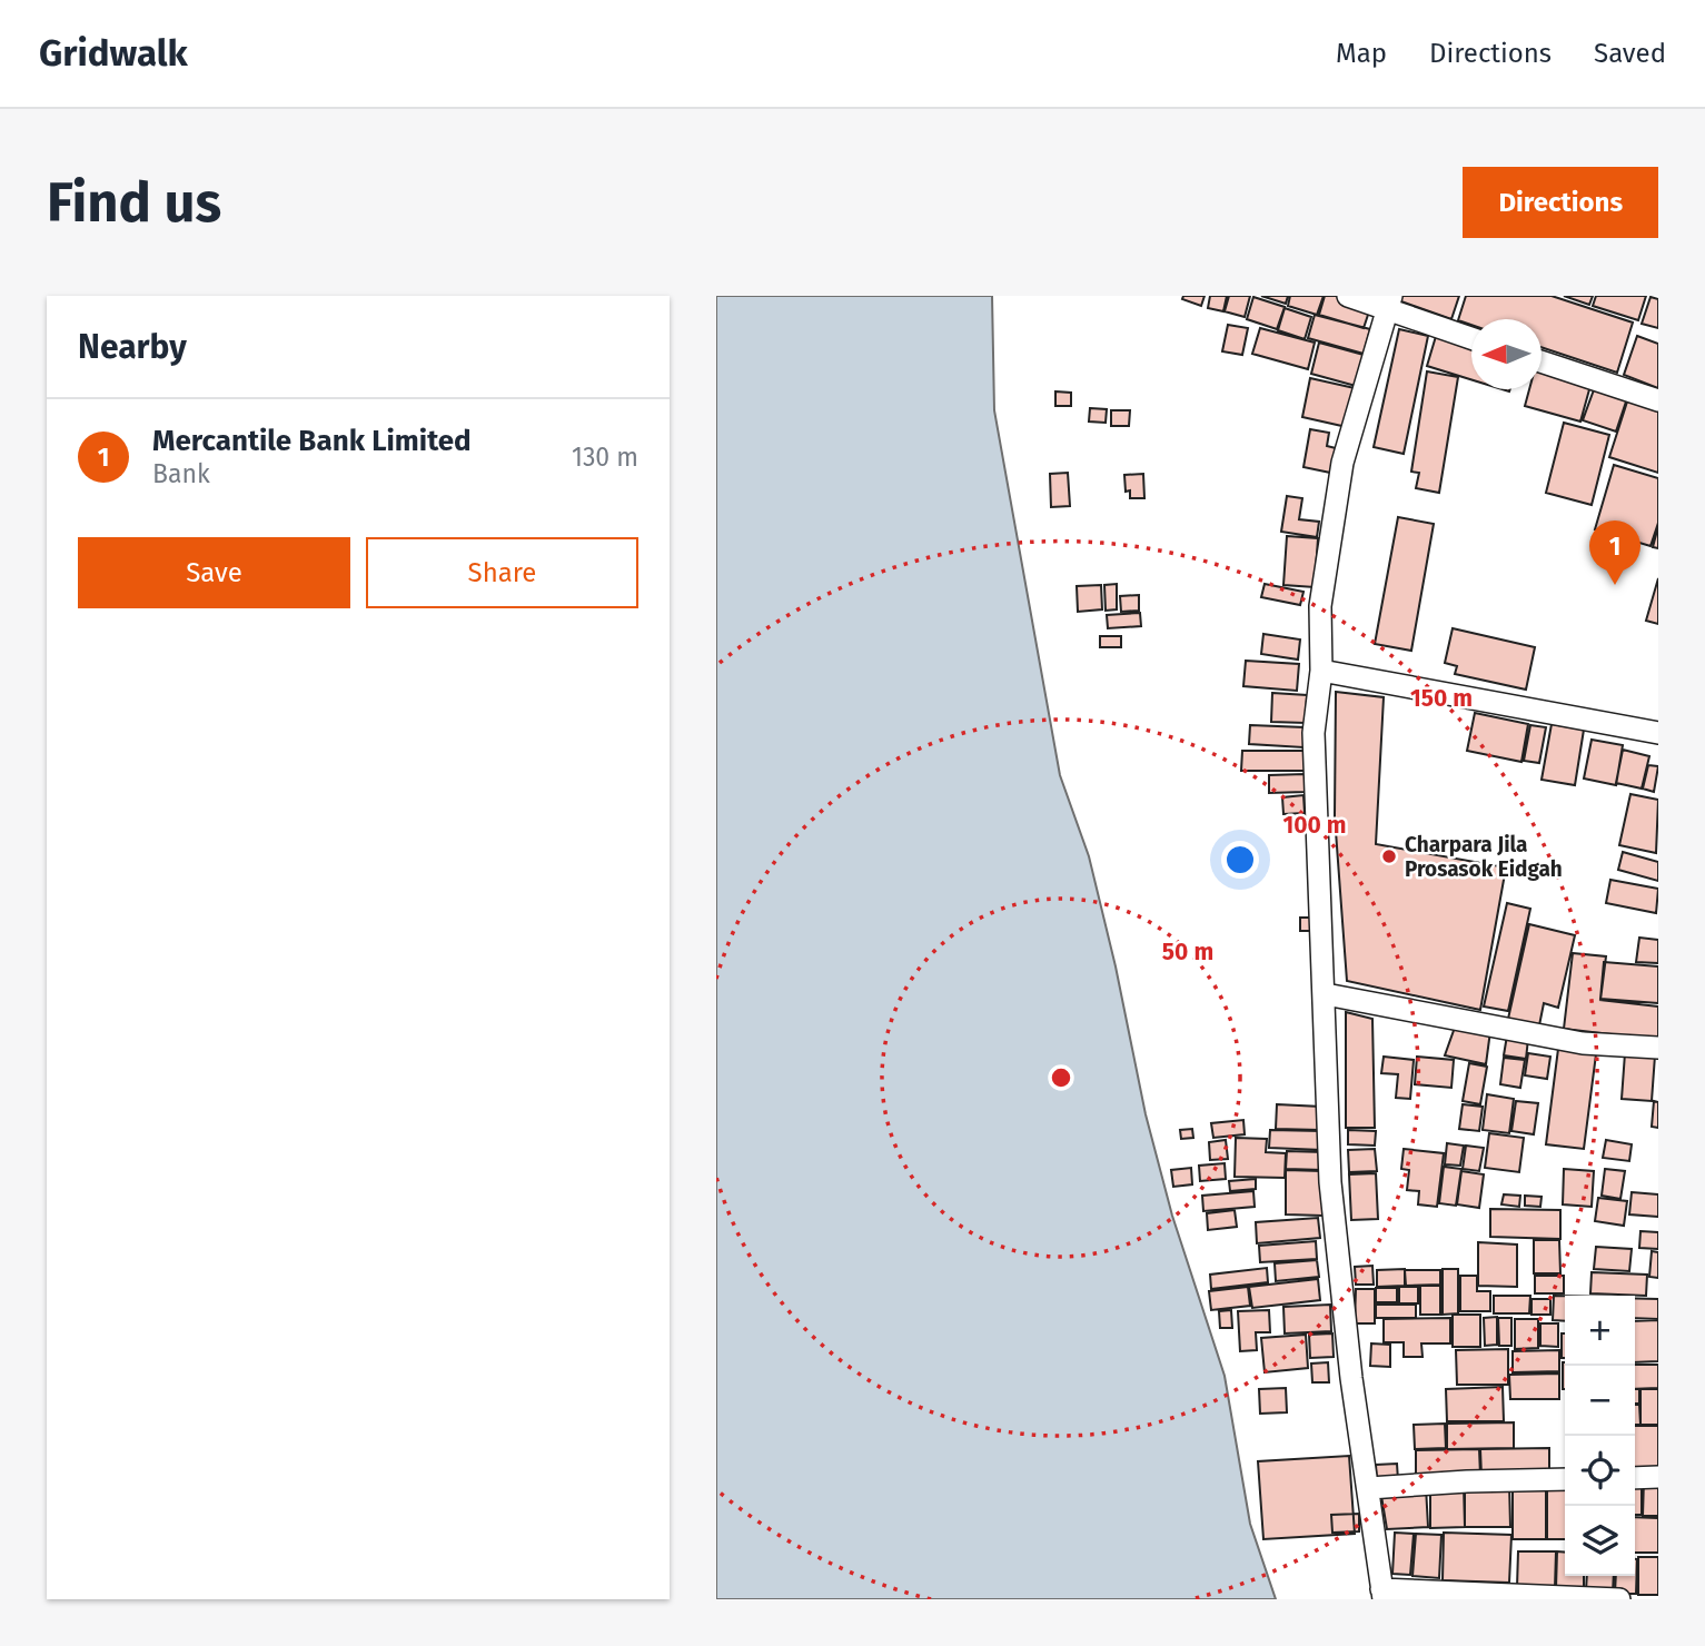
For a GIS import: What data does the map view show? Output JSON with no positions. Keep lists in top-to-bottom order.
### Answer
{
  "places": ["Charpara Jila Prosasok Eidgah"],
  "north": "left",
  "page": {
    "header": "Gridwalk",
    "nav": ["Map", "Directions", "Saved"],
    "buttons": [
      "Directions",
      ["Save", "Share"]
    ],
    "title": "Find us",
    "heading": "Nearby",
    "list": [
      {
        "mark": "1",
        "name": "Mercantile Bank Limited",
        "note": "Bank",
        "value": "130 m"
      }
    ],
    "pins": "1",
    "map_buttons": ["+", "−"]
  },
  "rings": ["150 m", "100 m", "50 m"]
}
